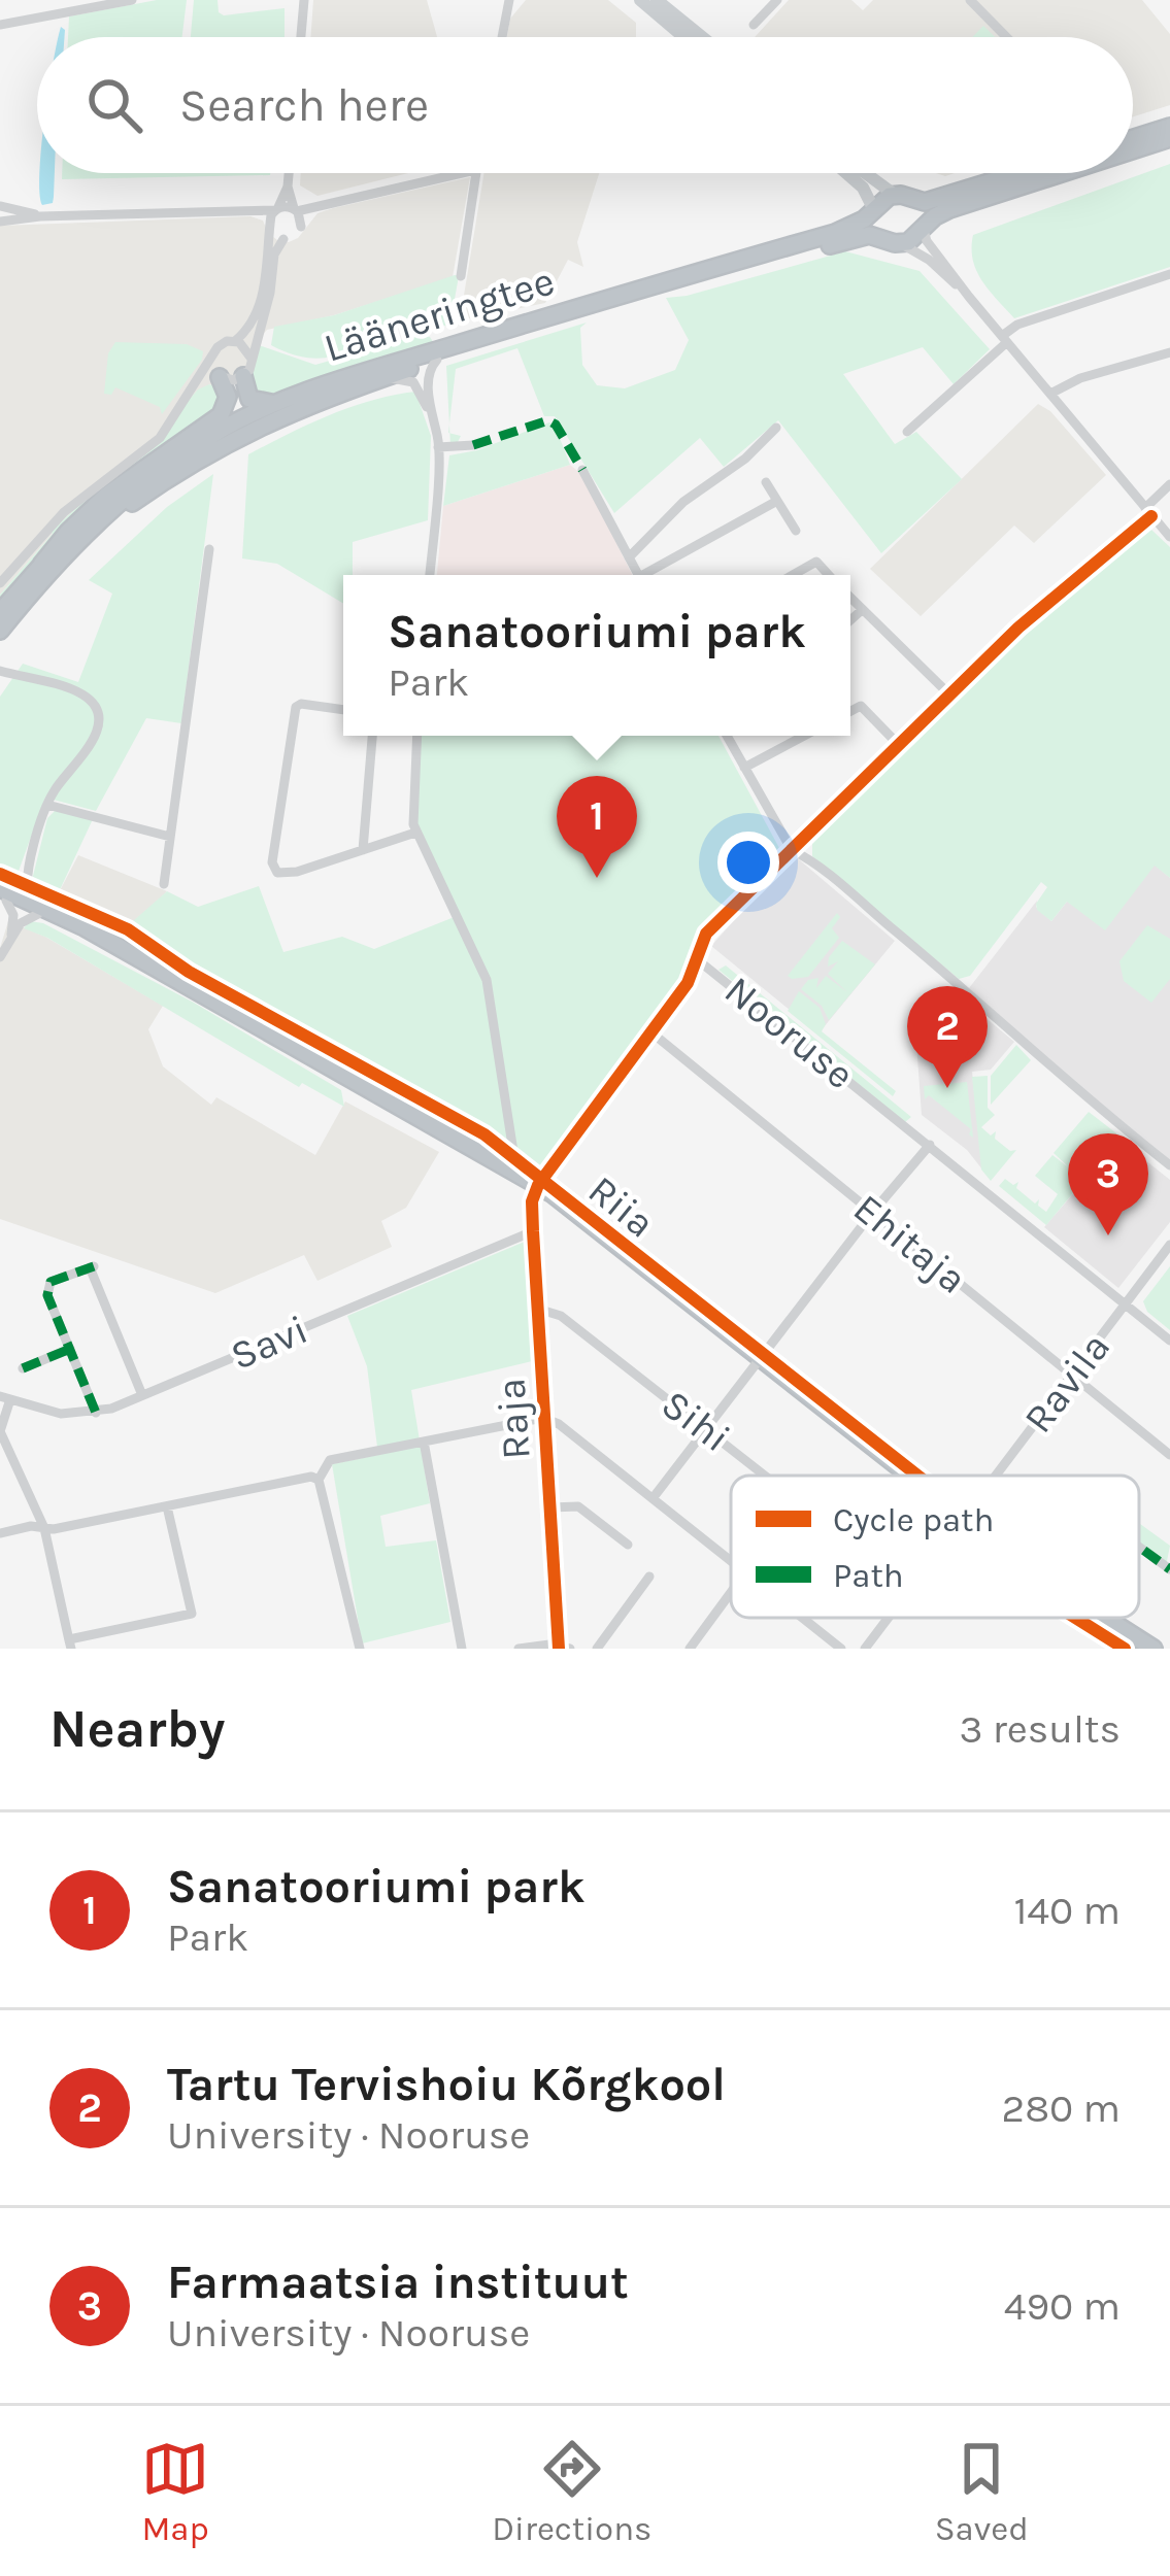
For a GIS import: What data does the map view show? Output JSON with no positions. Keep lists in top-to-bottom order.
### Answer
{
  "streets": {
    "highway": ["Lääneringtee", "Riia"],
    "street": [
      "Nooruse",
      "Ehitaja",
      "Savi",
      "Ravila",
      "Raja",
      "Sihi"
    ]
  },
  "crossings": [
    ["Nooruse", "Ravila"],
    ["Riia", "Raja"],
    ["Ehitaja", "Ravila"],
    ["Savi", "Raja"],
    ["Raja", "Sihi"]
  ],
  "legend": ["Cycle path", "Path"],
  "page": {
    "search": "Search here",
    "popup": ["Sanatooriumi park", "Park"],
    "pins": ["1", "2", "3"],
    "heading": ["Nearby", "3 results"],
    "list": [
      {
        "mark": "1",
        "name": "Sanatooriumi park",
        "note": "Park",
        "value": "140 m"
      },
      {
        "mark": "2",
        "name": "Tartu Tervishoiu Kõrgkool",
        "note": "University · Nooruse",
        "value": "280 m"
      },
      {
        "mark": "3",
        "name": "Farmaatsia instituut",
        "note": "University · Nooruse",
        "value": "490 m"
      }
    ],
    "nav": ["Map", "Directions", "Saved"]
  }
}
